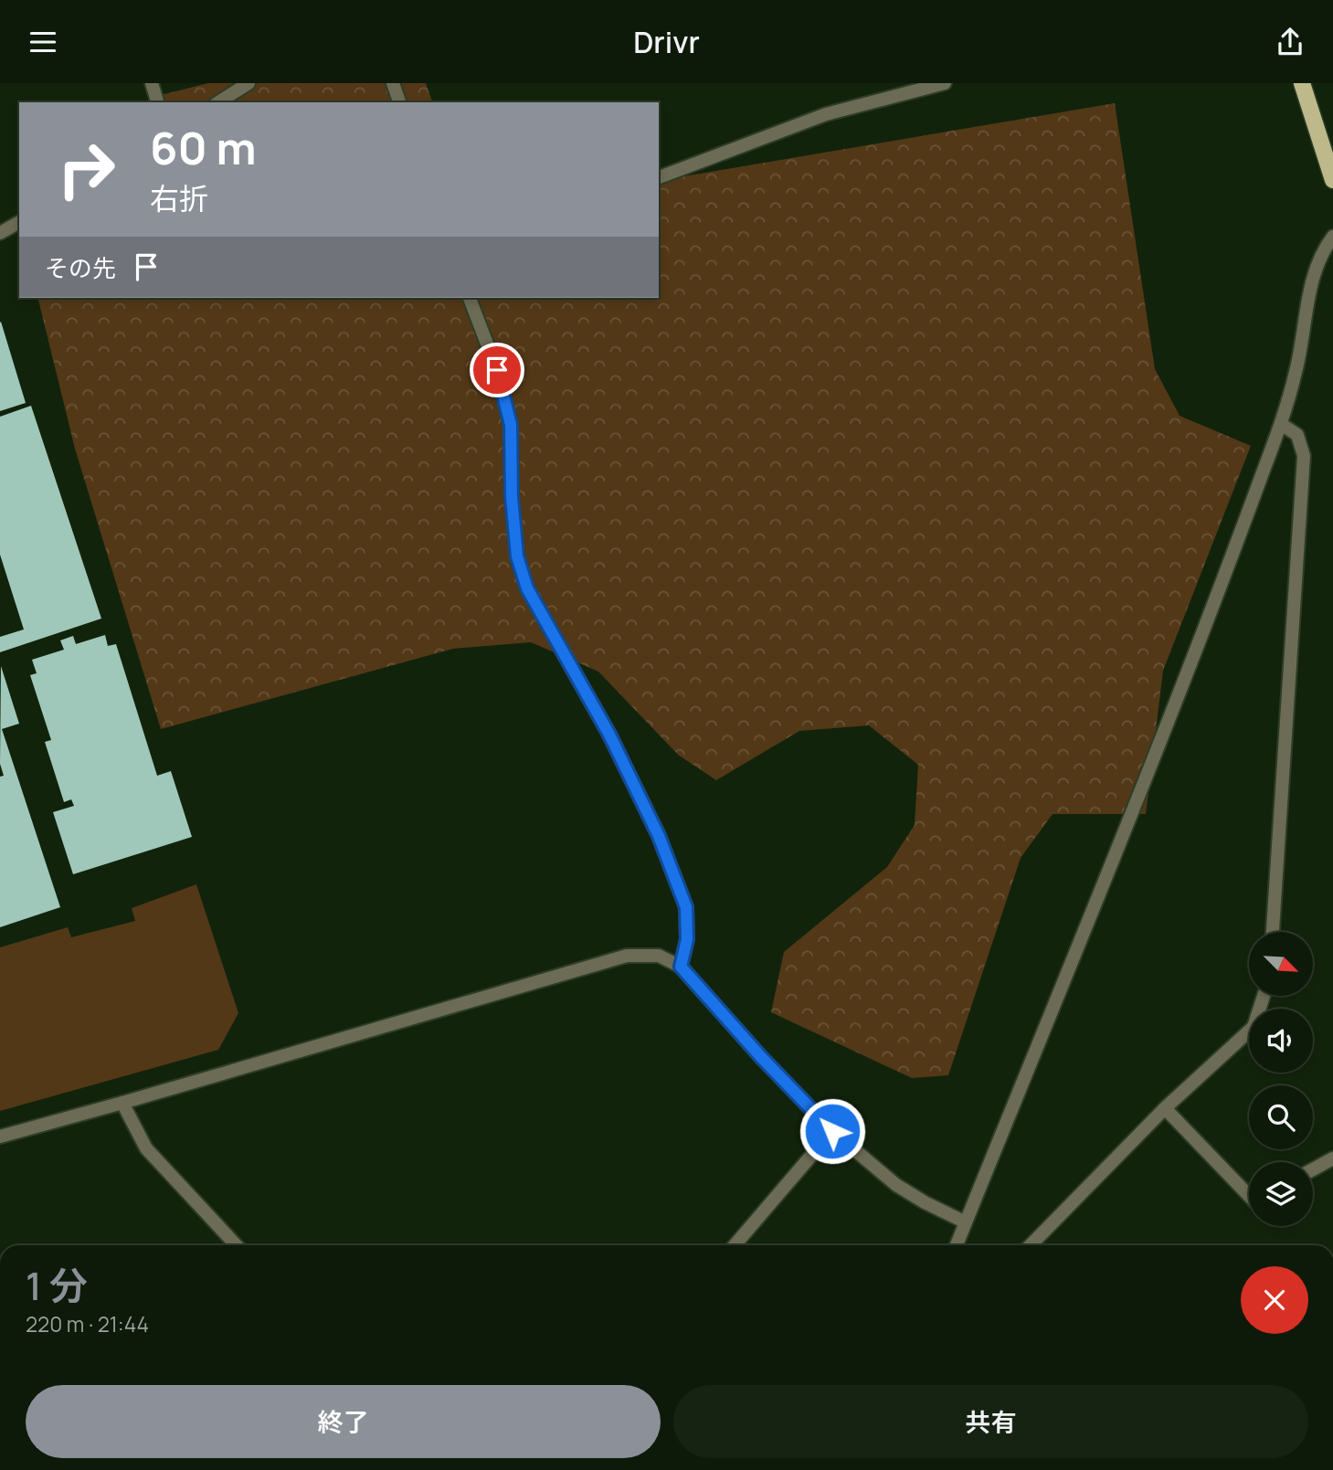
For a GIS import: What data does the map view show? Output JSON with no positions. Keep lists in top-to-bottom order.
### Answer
{
  "north": "bottom right",
  "page": {
    "header": "Drivr",
    "turn": ["60 m", "右折"],
    "then": "その先",
    "heading": ["1 分", "220 m · 21:44"],
    "buttons": ["終了", "共有"]
  }
}
